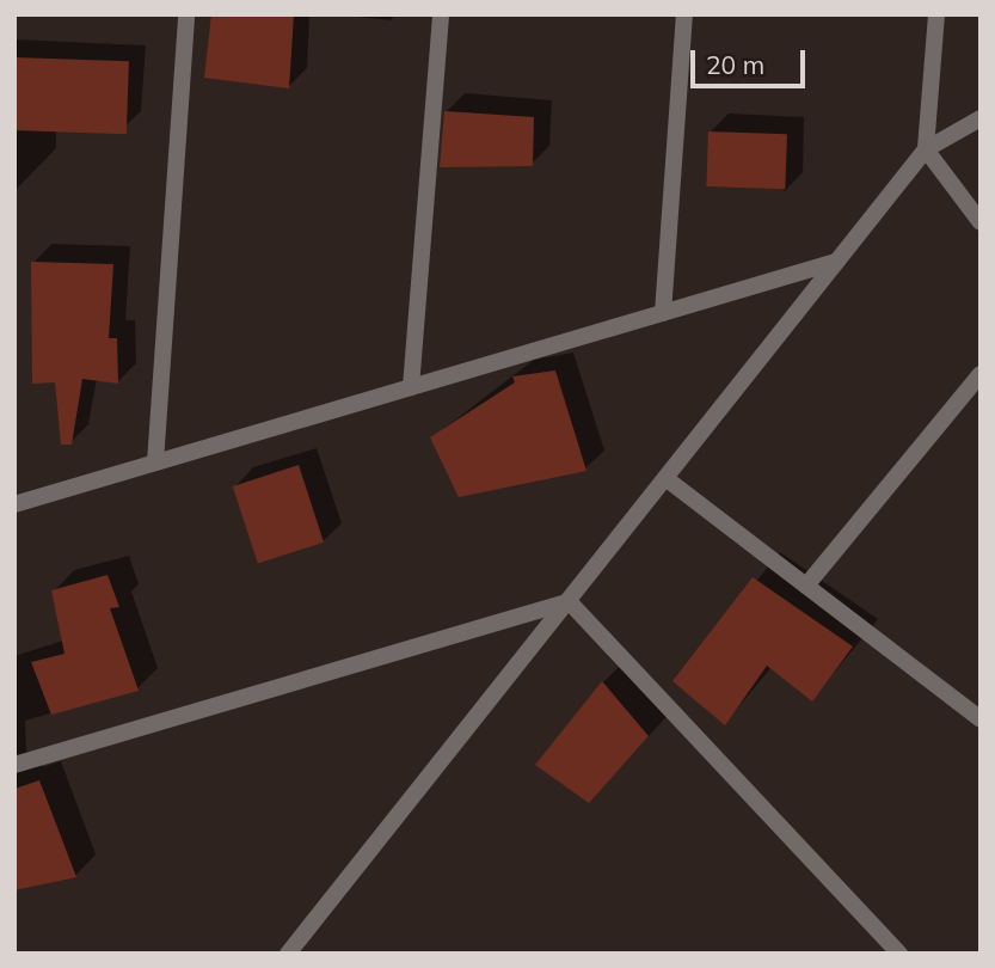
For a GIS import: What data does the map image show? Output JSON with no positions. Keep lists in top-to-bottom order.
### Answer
{
  "scale_bar": "20 m"
}
